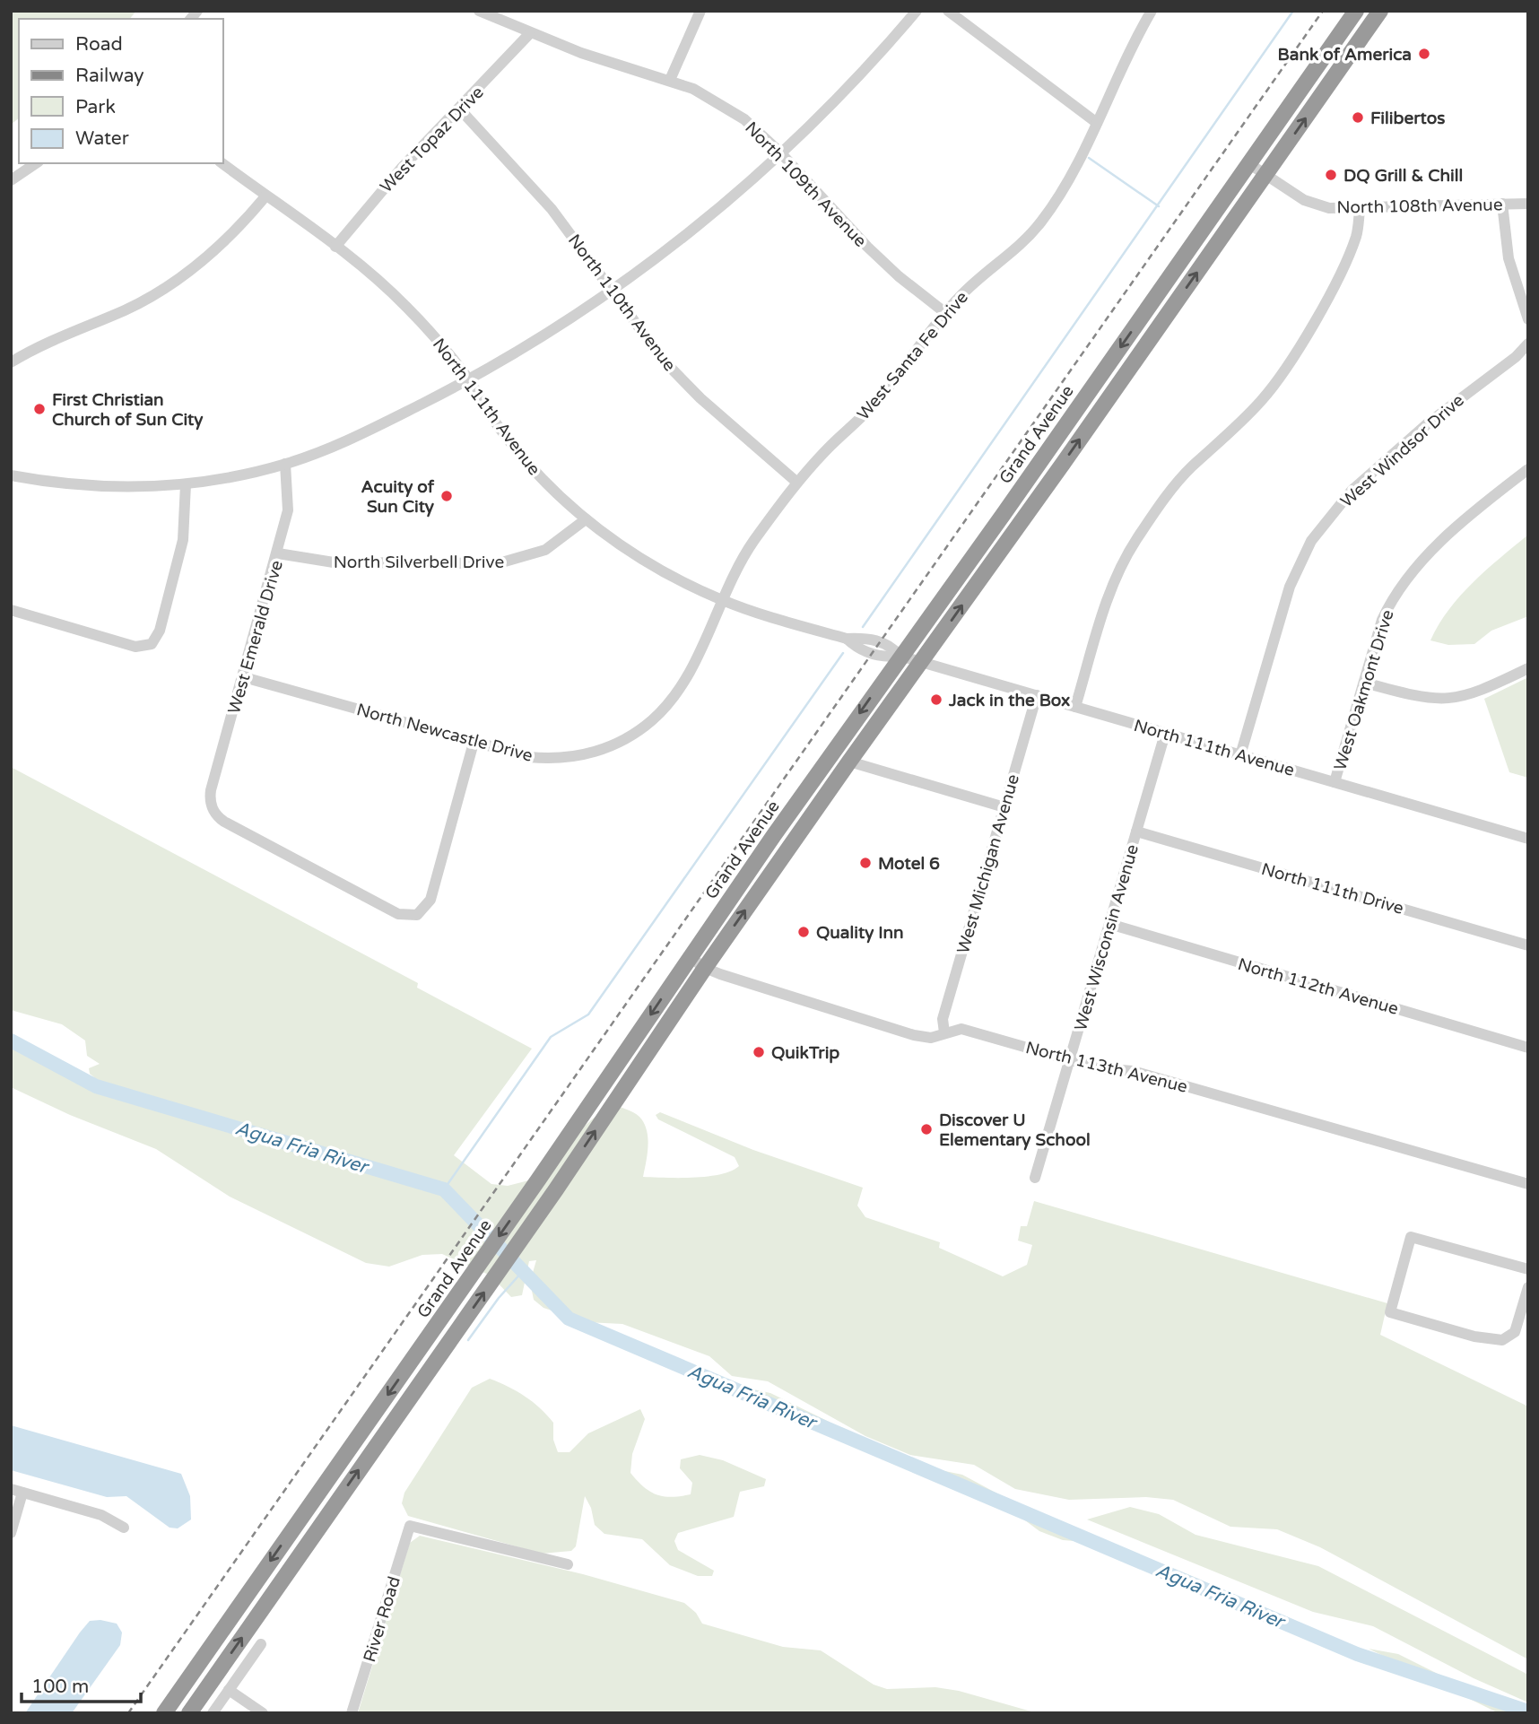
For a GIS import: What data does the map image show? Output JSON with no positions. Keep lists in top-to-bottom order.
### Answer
{
  "streets": {
    "highway": ["Grand Avenue"],
    "street": [
      "West Topaz Drive",
      "North 109th Avenue",
      "North 108th Avenue",
      "North 110th Avenue",
      "West Santa Fe Drive",
      "North 111th Avenue",
      "West Windsor Drive",
      "North Silverbell Drive",
      "West Emerald Drive",
      "West Oakmont Drive",
      "North Newcastle Drive",
      "West Michigan Avenue",
      "North 111th Drive",
      "West Wisconsin Avenue",
      "North 112th Avenue",
      "North 113th Avenue",
      "River Road"
    ]
  },
  "crossings": [
    ["West Topaz Drive", "North 109th Avenue"],
    ["West Topaz Drive", "North 110th Avenue"],
    ["West Topaz Drive", "North 111th Avenue"],
    ["North 109th Avenue", "West Santa Fe Drive"],
    ["North 108th Avenue", "Grand Avenue"],
    ["North 110th Avenue", "West Santa Fe Drive"],
    ["West Santa Fe Drive", "North 111th Avenue"],
    ["West Santa Fe Drive", "North Newcastle Drive"],
    ["North 111th Avenue", "Grand Avenue"],
    ["North 111th Avenue", "West Windsor Drive"],
    ["North 111th Avenue", "North Silverbell Drive"],
    ["North 111th Avenue", "West Oakmont Drive"],
    ["North 111th Avenue", "North Newcastle Drive"],
    ["North 111th Avenue", "West Michigan Avenue"],
    ["North 111th Avenue", "West Wisconsin Avenue"],
    ["Grand Avenue", "North 113th Avenue"],
    ["North Silverbell Drive", "West Emerald Drive"],
    ["West Emerald Drive", "North Newcastle Drive"],
    ["West Michigan Avenue", "North 113th Avenue"],
    ["North 111th Drive", "West Wisconsin Avenue"],
    ["West Wisconsin Avenue", "North 112th Avenue"],
    ["West Wisconsin Avenue", "North 113th Avenue"]
  ],
  "water": ["Agua Fria River"],
  "places": [
    "Bank of America",
    "Filibertos",
    "DQ Grill & Chill",
    "First Christian Church of Sun City",
    "Acuity of Sun City",
    "Jack in the Box",
    "Motel 6",
    "Quality Inn",
    "QuikTrip",
    "Discover U Elementary School"
  ],
  "legend": [
    "Road",
    "Railway",
    "Park",
    "Water"
  ],
  "scale_bar": "100 m"
}
